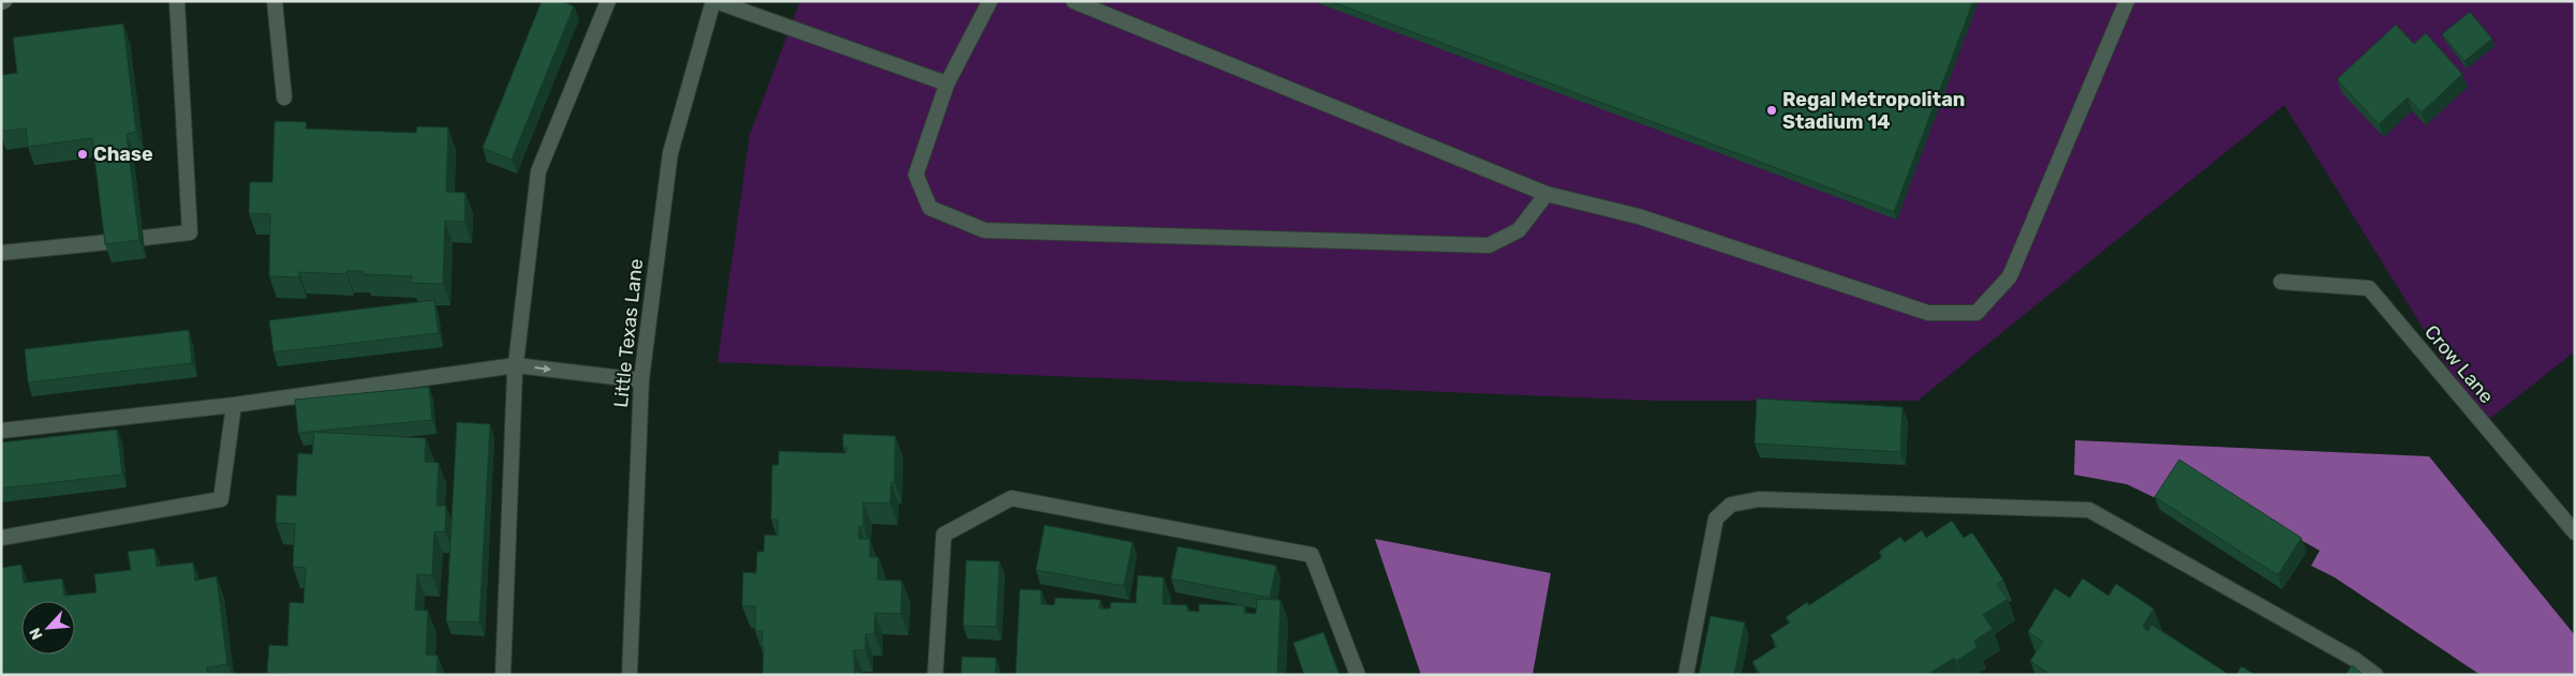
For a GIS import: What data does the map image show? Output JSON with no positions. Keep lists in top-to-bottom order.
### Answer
{
  "streets": {
    "street": ["Little Texas Lane", "Crow Lane"]
  },
  "places": ["Regal Metropolitan Stadium 14", "Chase"],
  "north": "bottom left"
}
